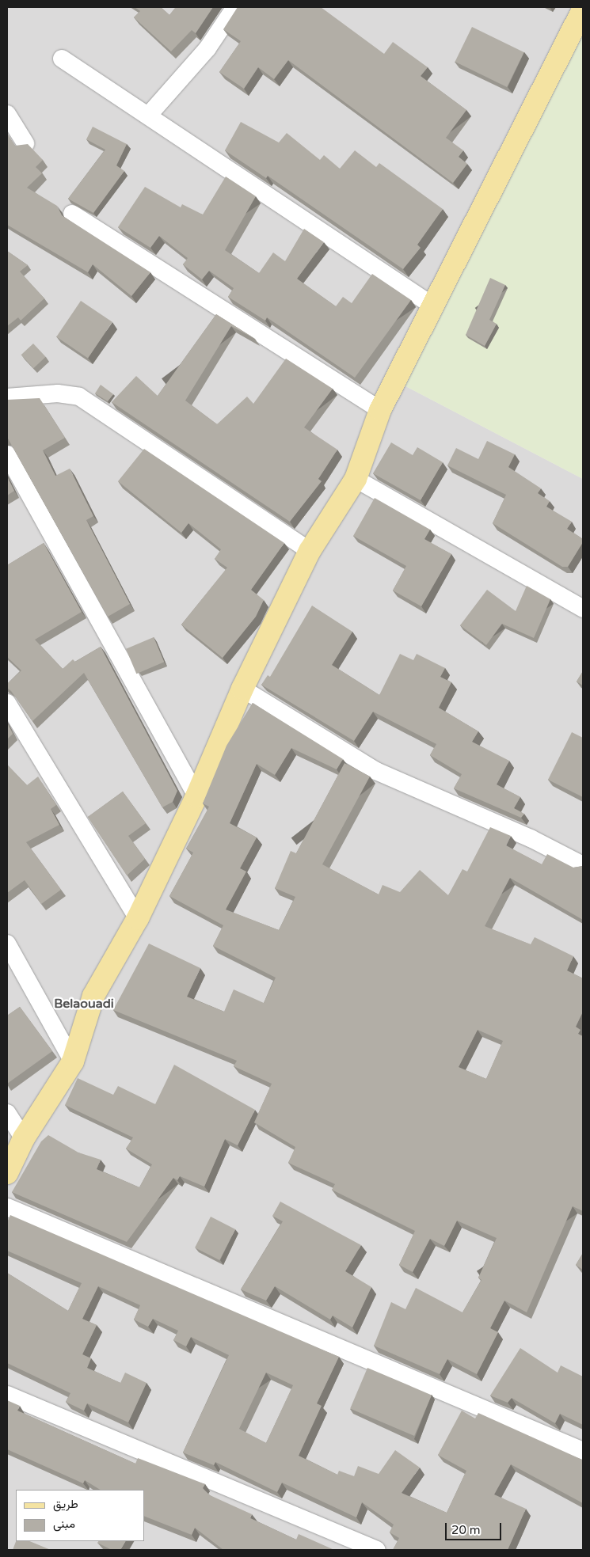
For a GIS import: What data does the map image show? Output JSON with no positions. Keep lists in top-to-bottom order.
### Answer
{
  "districts": ["Belaouadi"],
  "legend": ["طريق", "مبنى"],
  "scale_bar": "20 m"
}
